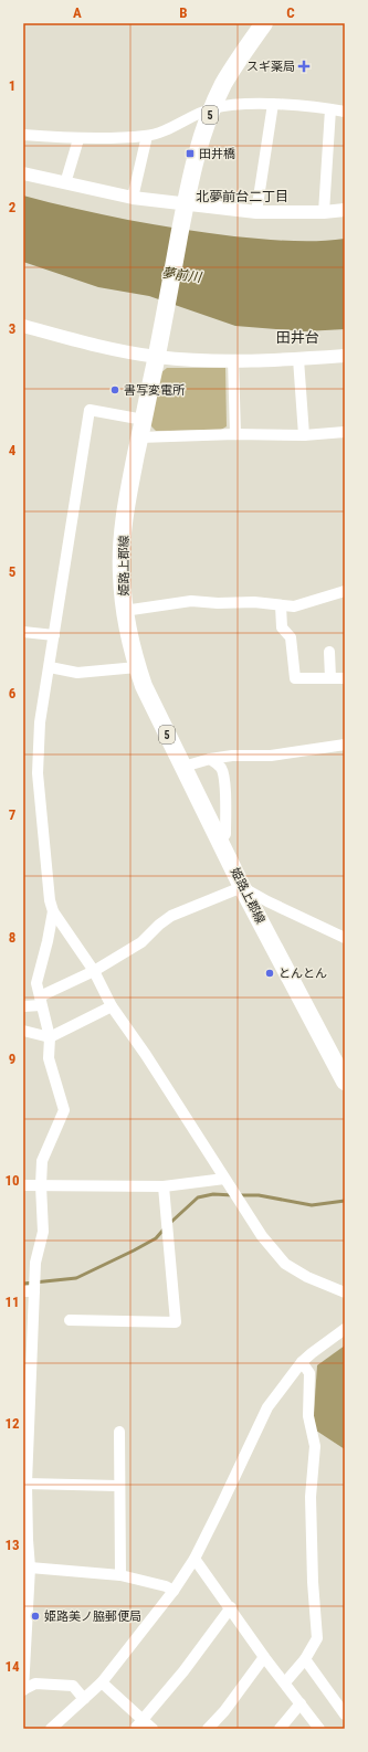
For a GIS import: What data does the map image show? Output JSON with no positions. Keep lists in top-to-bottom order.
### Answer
{
  "streets": {
    "main road": ["5", "姫路上郡線"]
  },
  "districts": ["北夢前台二丁目", "田井台"],
  "water": ["夢前川"],
  "places": {
    "health": ["スギ薬局"],
    "transit": ["田井橋"],
    "other": ["書写変電所", "とんとん", "姫路美ノ脇郵便局"]
  },
  "grid": {
    "columns": ["A", "B", "C"],
    "rows": [
      "1",
      "2",
      "3",
      "4",
      "5",
      "6",
      "7",
      "8",
      "9",
      "10",
      "11",
      "12",
      "13",
      "14"
    ]
  }
}
